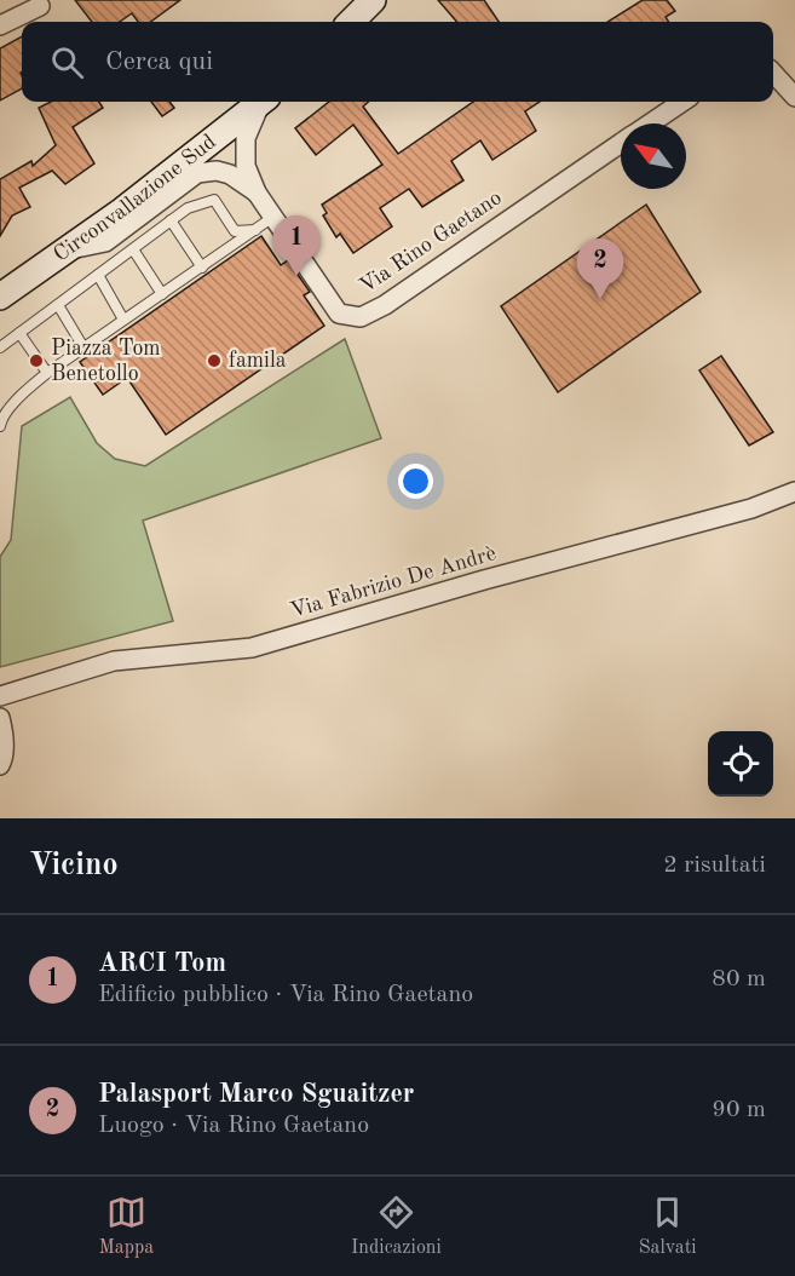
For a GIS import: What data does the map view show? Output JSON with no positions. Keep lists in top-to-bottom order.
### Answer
{
  "streets": {
    "main road": ["Circonvallazione Sud"],
    "street": ["Via Rino Gaetano", "Via Fabrizio De Andrè"]
  },
  "crossings": [
    ["Circonvallazione Sud", "Via Rino Gaetano"]
  ],
  "places": ["Piazza Tom Benetollo", "famila"],
  "north": "top left",
  "page": {
    "search": "Cerca qui",
    "pins": ["1", "2"],
    "heading": ["Vicino", "2 risultati"],
    "list": [
      {
        "mark": "1",
        "name": "ARCI Tom",
        "note": "Edificio pubblico · Via Rino Gaetano",
        "value": "80 m"
      },
      {
        "mark": "2",
        "name": "Palasport Marco Sguaitzer",
        "note": "Luogo · Via Rino Gaetano",
        "value": "90 m"
      }
    ],
    "nav": ["Mappa", "Indicazioni", "Salvati"]
  }
}
